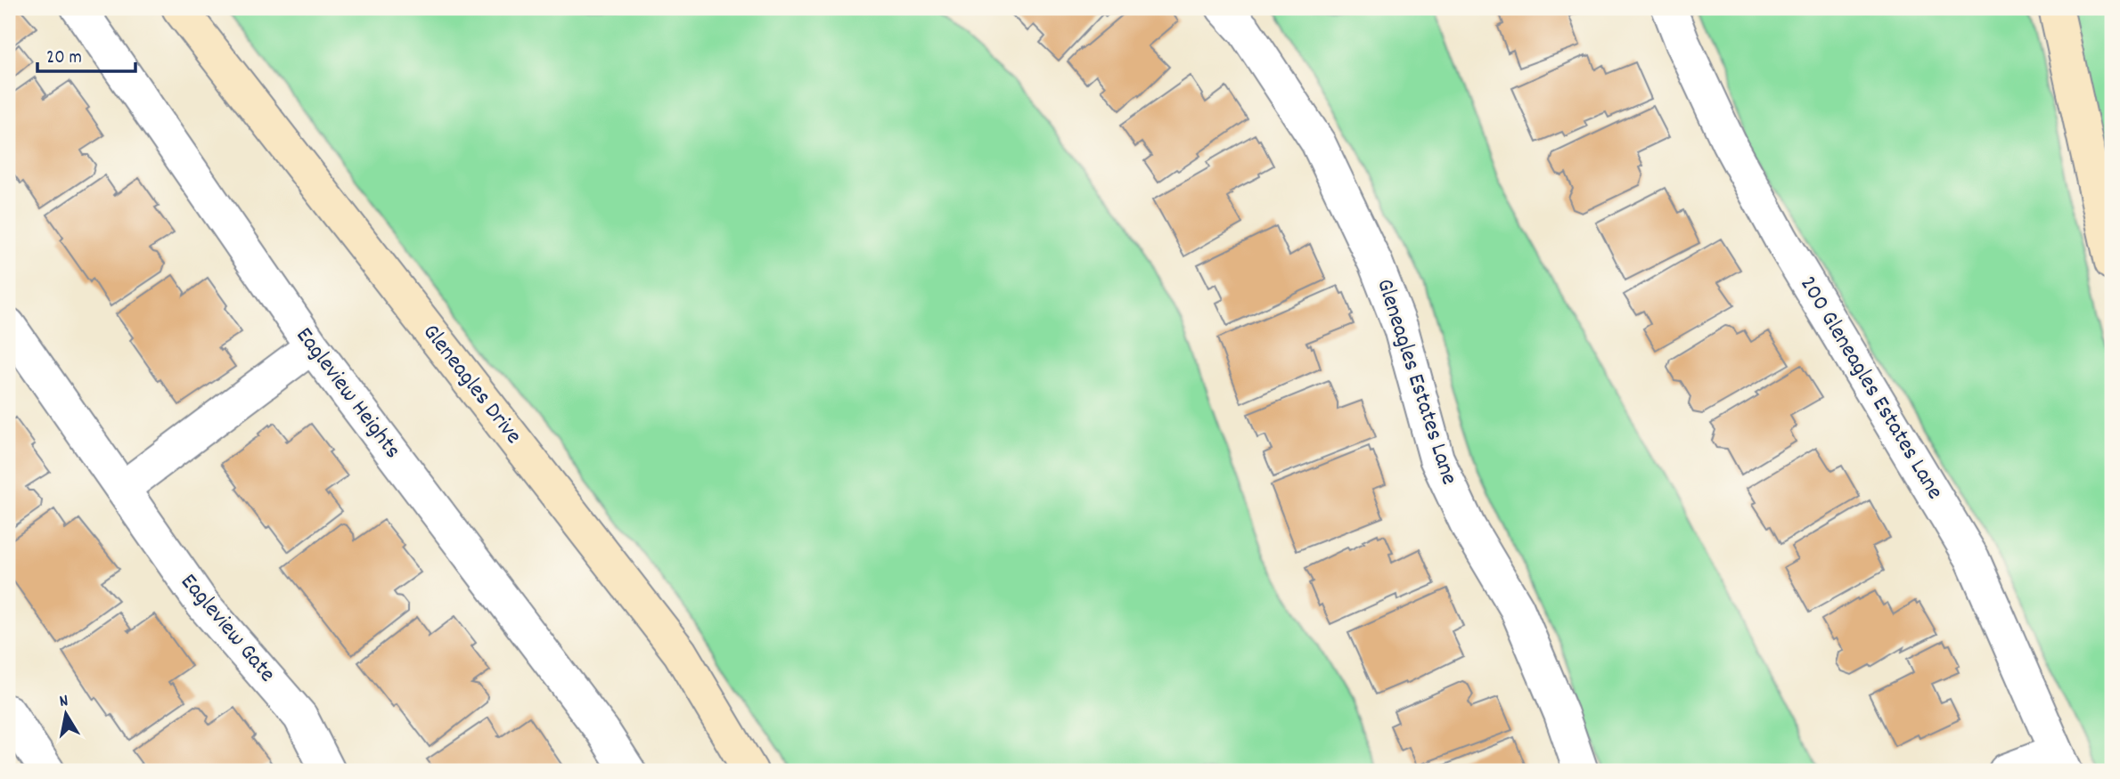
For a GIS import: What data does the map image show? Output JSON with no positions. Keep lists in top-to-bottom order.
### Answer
{
  "streets": {
    "street": [
      "Gleneagles Estates Lane",
      "Gleneagles Drive",
      "200 Gleneagles Estates Lane",
      "Eagleview Heights",
      "Eagleview Gate"
    ]
  },
  "scale_bar": "20 m",
  "north": "top"
}
